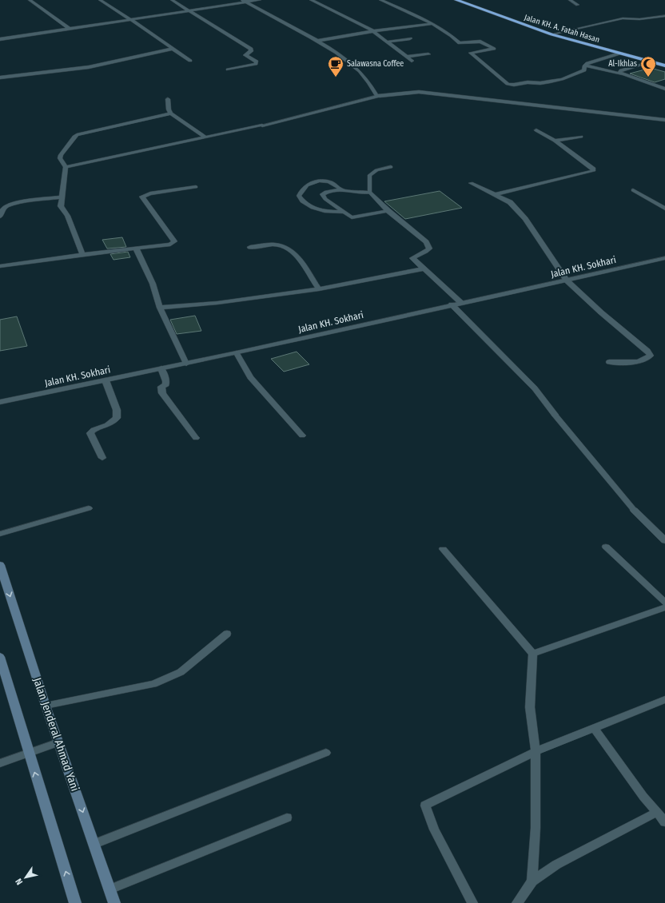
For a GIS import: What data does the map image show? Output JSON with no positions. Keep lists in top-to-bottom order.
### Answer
{
  "streets": {
    "highway": ["Jalan KH. A. Fatah Hasan"],
    "main road": ["Jalan Jenderal Ahmad Yani"],
    "street": ["Jalan KH. Sokhari"]
  },
  "places": {
    "cafe": ["Salawasna Coffee"],
    "mosque": ["Al-Ikhlas"]
  },
  "north": "bottom left"
}
